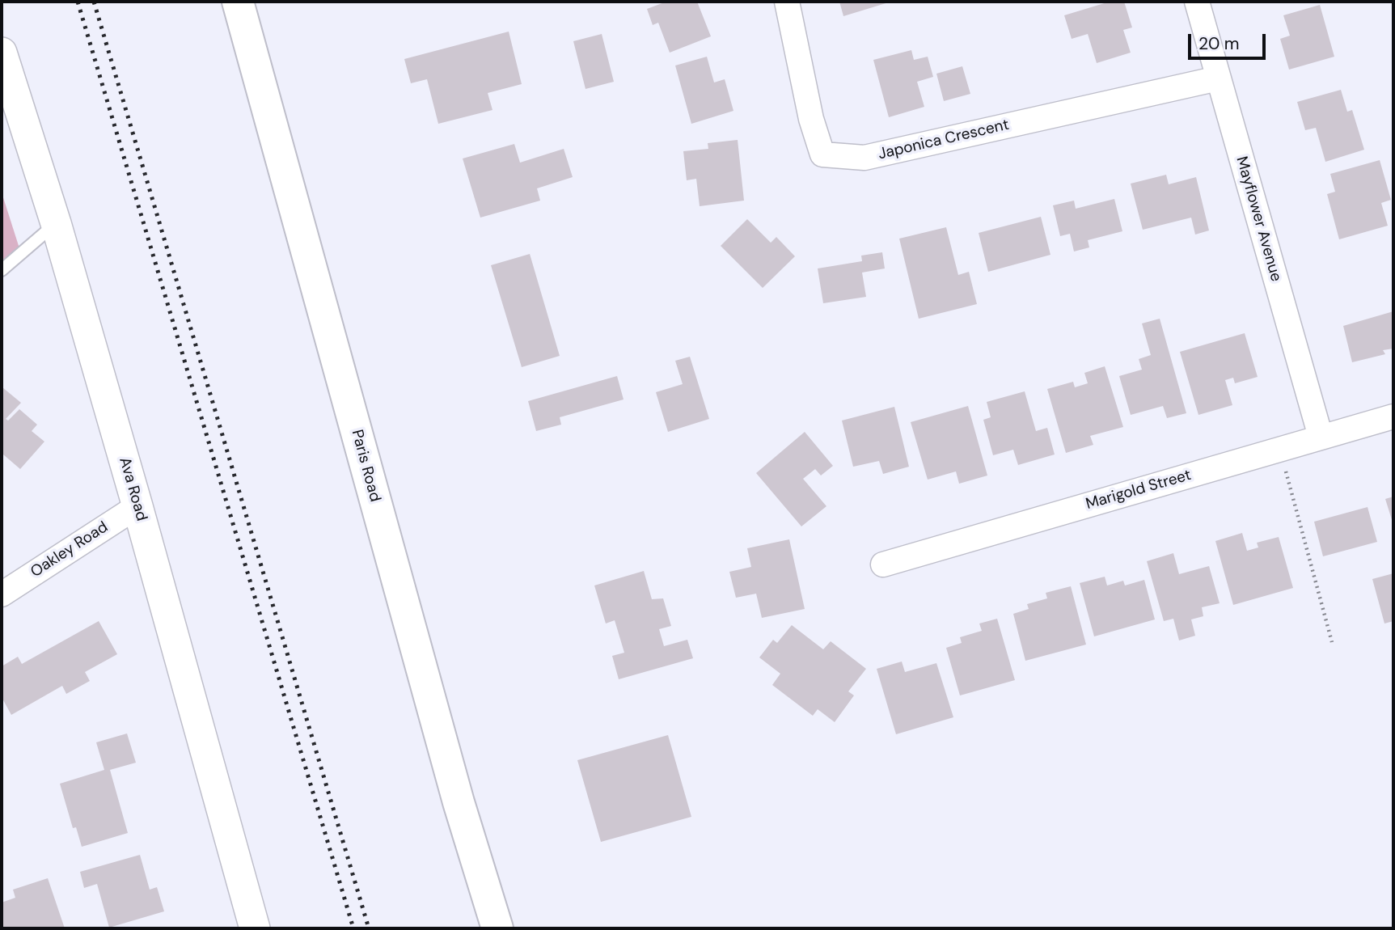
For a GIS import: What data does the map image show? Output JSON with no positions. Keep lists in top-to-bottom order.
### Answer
{
  "streets": {
    "main road": ["Paris Road"],
    "street": [
      "Japonica Crescent",
      "Mayflower Avenue",
      "Ava Road",
      "Marigold Street",
      "Oakley Road"
    ]
  },
  "crossings": [
    ["Japonica Crescent", "Mayflower Avenue"],
    ["Mayflower Avenue", "Marigold Street"],
    ["Ava Road", "Oakley Road"]
  ],
  "scale_bar": "20 m"
}
